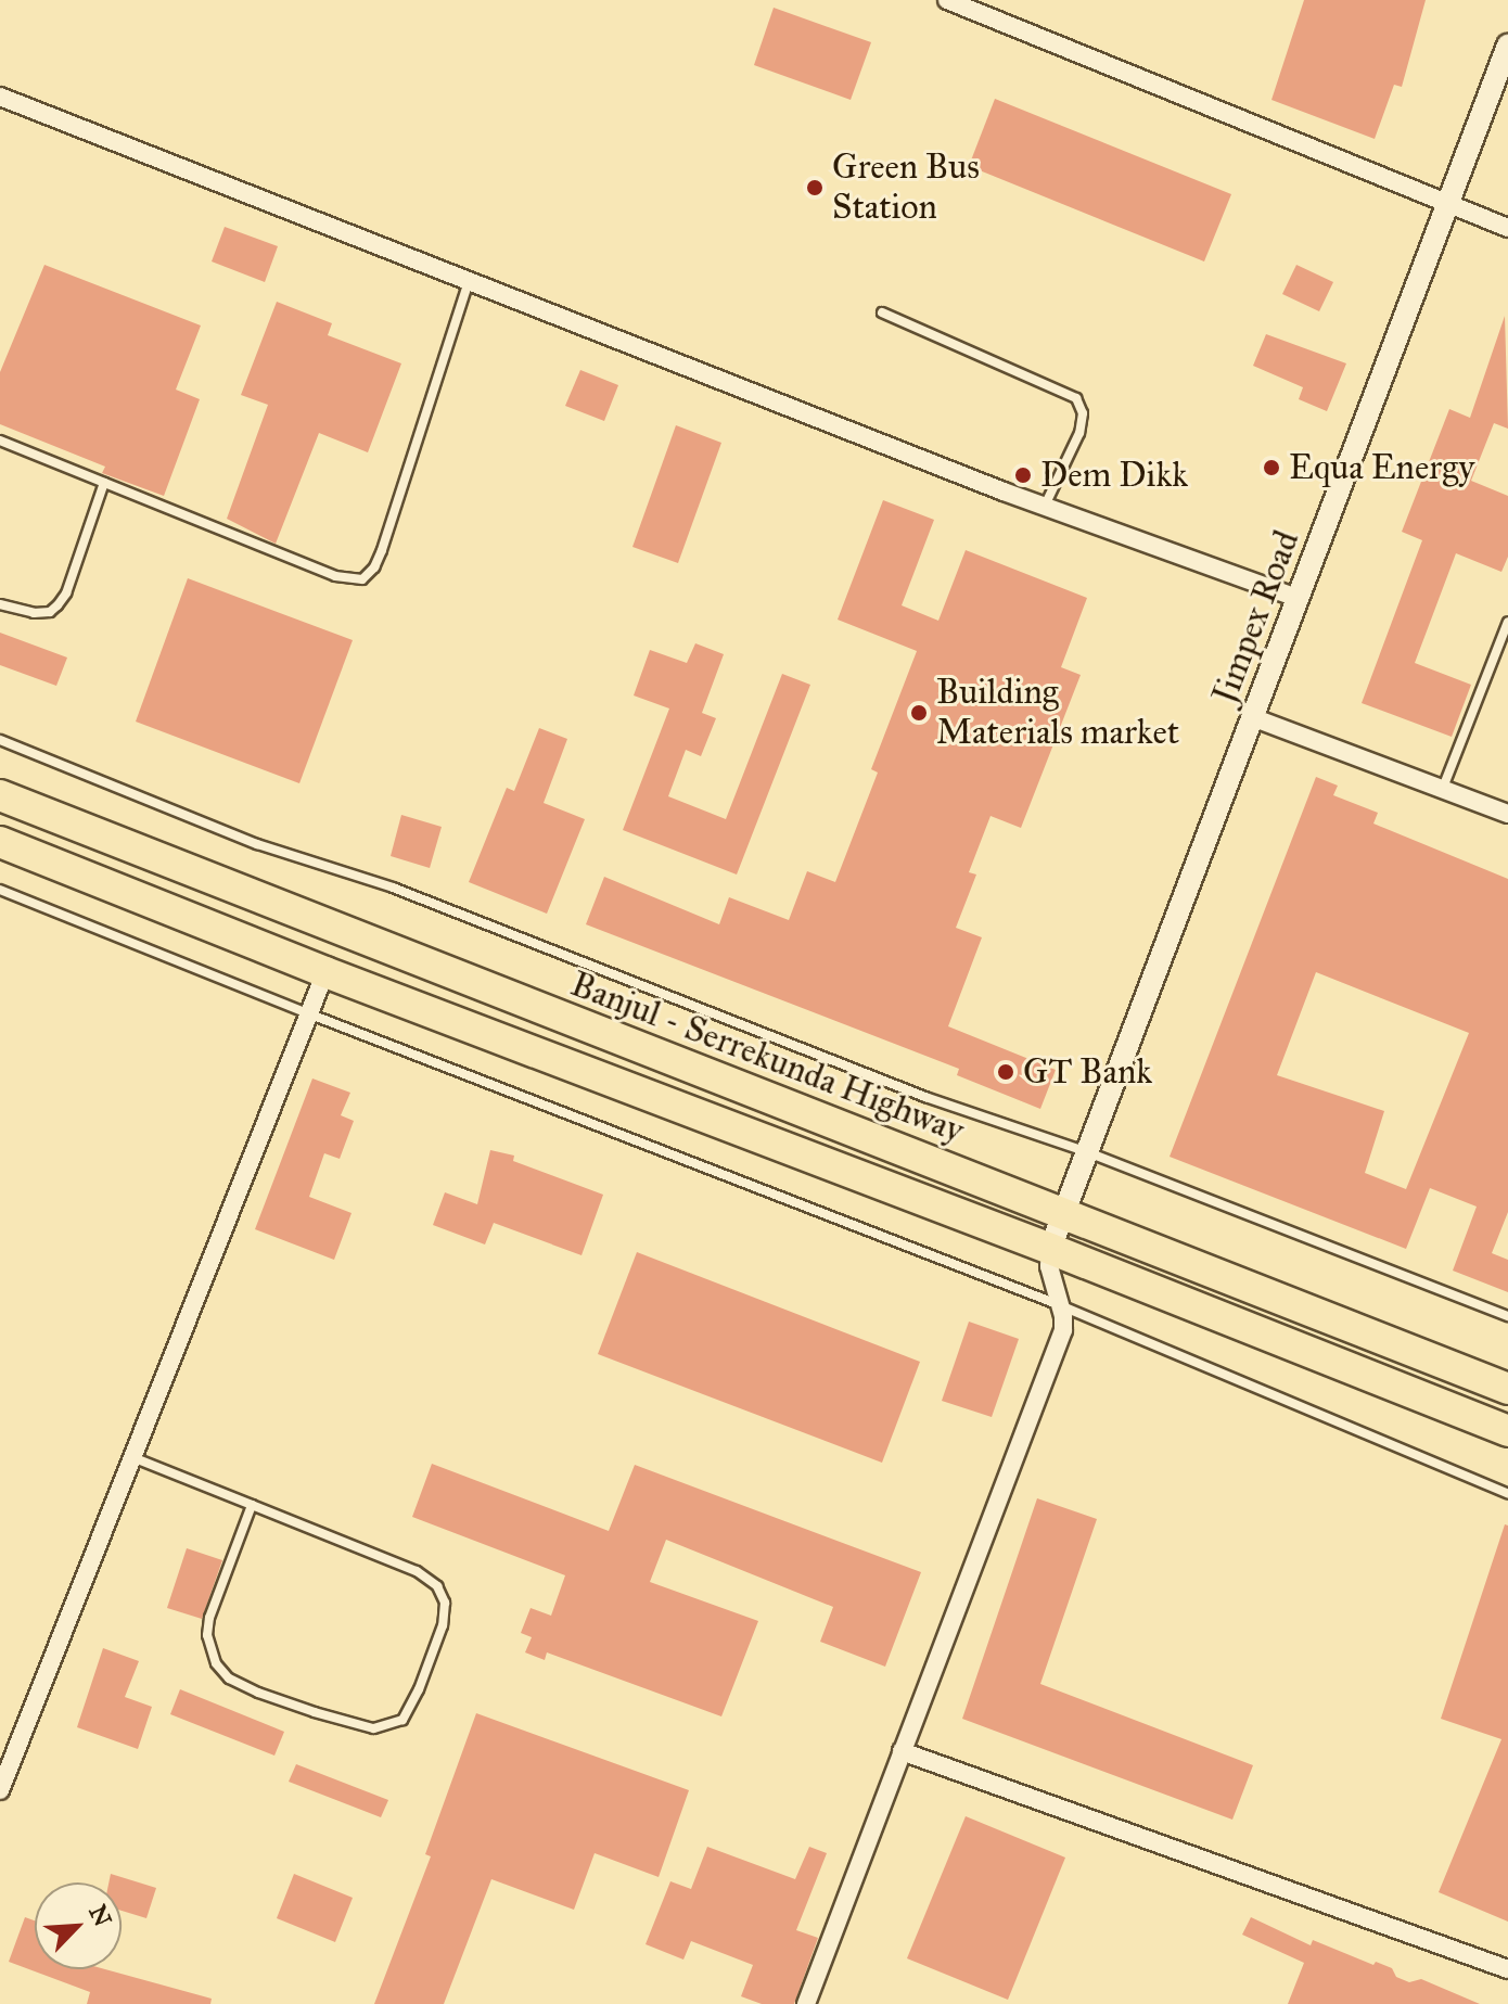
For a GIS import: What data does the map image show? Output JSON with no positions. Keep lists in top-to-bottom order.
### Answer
{
  "streets": {
    "highway": ["Banjul - Serrekunda Highway"],
    "street": ["Jimpex Road"]
  },
  "crossings": [
    ["Jimpex Road", "Banjul - Serrekunda Highway"]
  ],
  "places": [
    "Green Bus Station",
    "Equa Energy",
    "Dem Dikk",
    "Building Materials market",
    "GT Bank"
  ],
  "north": "top right"
}
